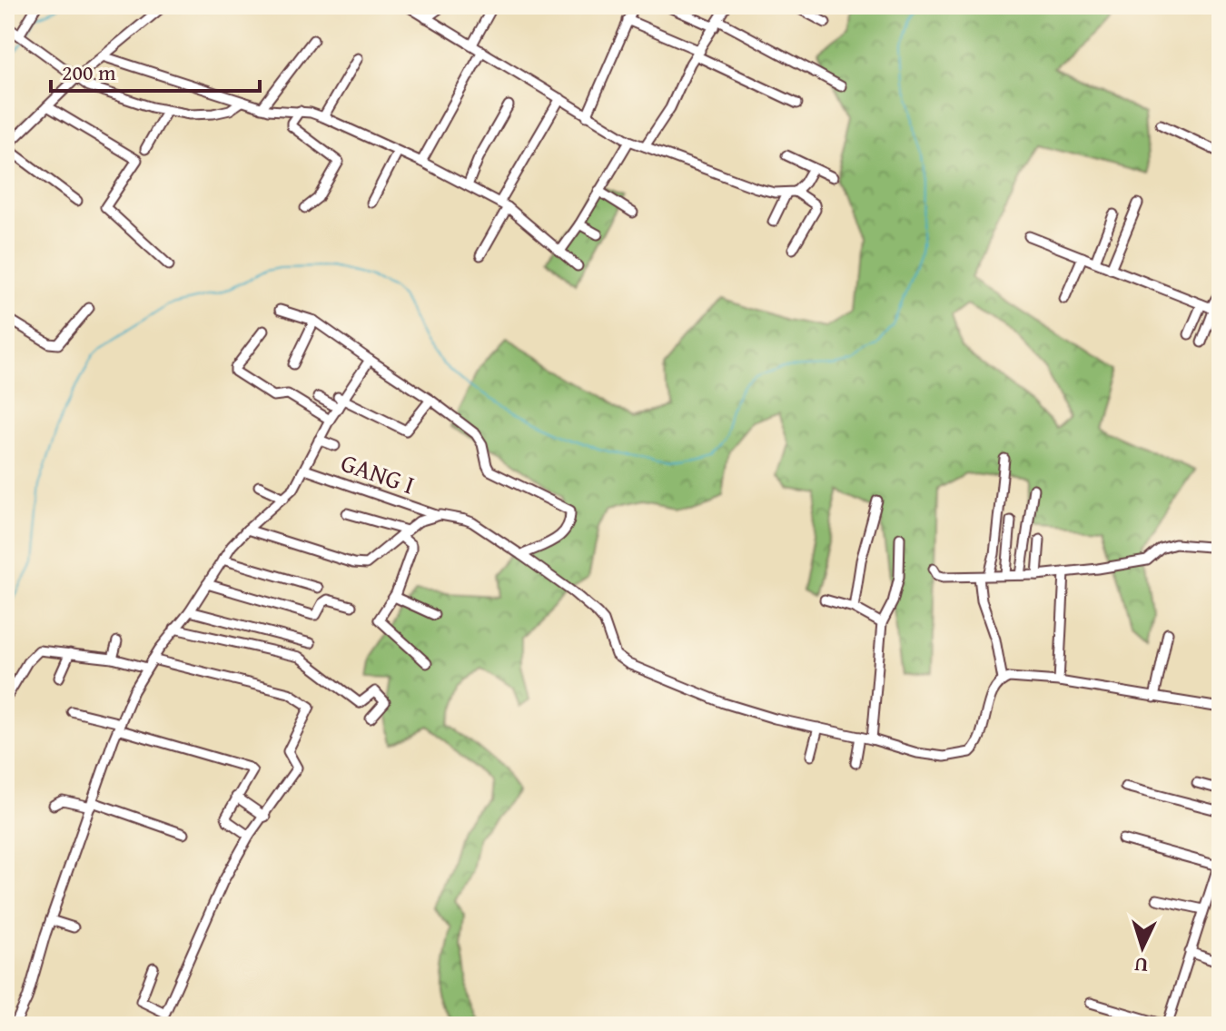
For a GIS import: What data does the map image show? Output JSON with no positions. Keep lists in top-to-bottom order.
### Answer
{
  "streets": {
    "street": ["GANG I"]
  },
  "scale_bar": "200 m",
  "north": "bottom"
}
